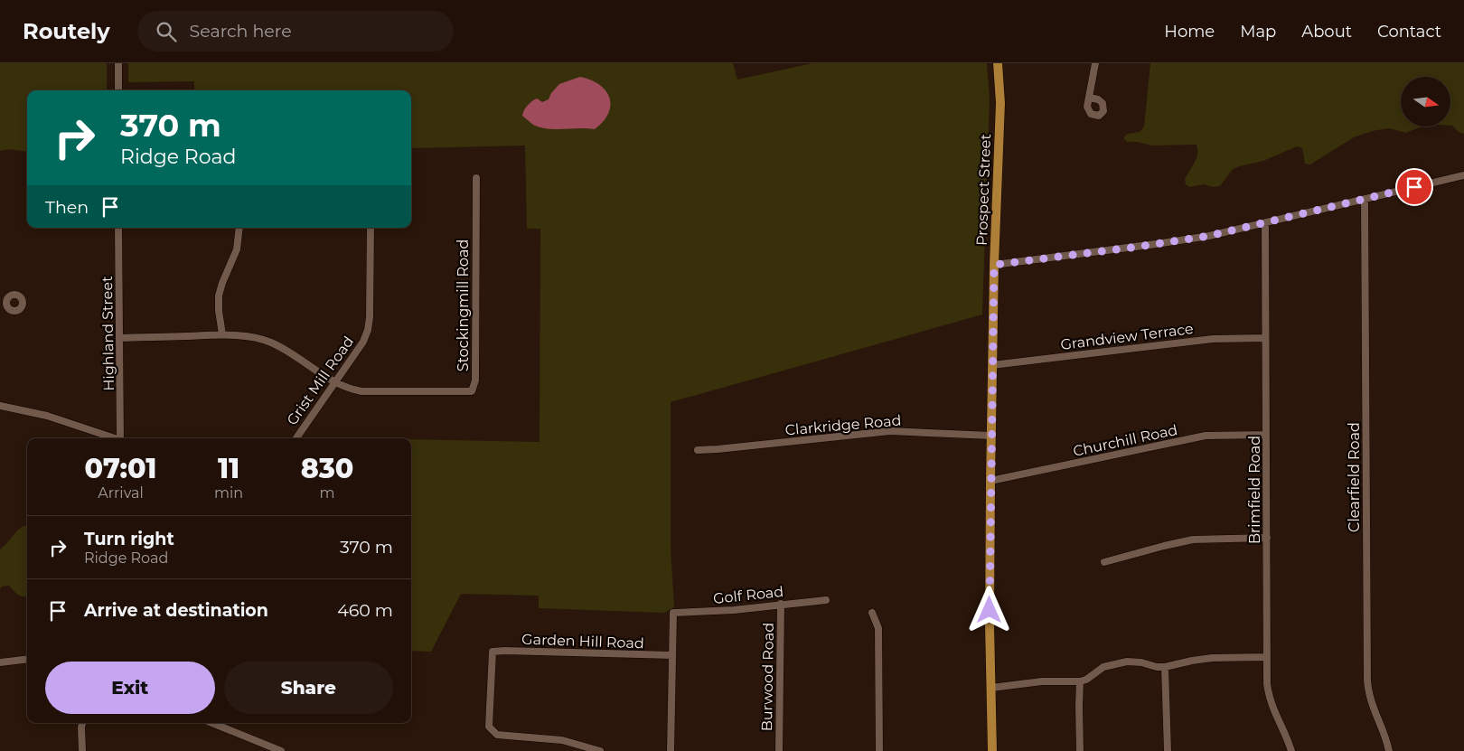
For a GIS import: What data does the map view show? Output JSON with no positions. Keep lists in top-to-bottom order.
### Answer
{
  "streets": {
    "main road": ["Prospect Street"],
    "street": [
      "Stockingmill Road",
      "Highland Street",
      "Grandview Terrace",
      "Grist Mill Road",
      "Clarkridge Road",
      "Churchill Road",
      "Clearfield Road",
      "Brimfield Road",
      "Golf Road",
      "Garden Hill Road",
      "Burwood Road"
    ]
  },
  "crossings": [
    ["Prospect Street", "Grandview Terrace"],
    ["Prospect Street", "Clarkridge Road"],
    ["Prospect Street", "Churchill Road"],
    ["Stockingmill Road", "Highland Street"],
    ["Stockingmill Road", "Grist Mill Road"],
    ["Grandview Terrace", "Brimfield Road"],
    ["Churchill Road", "Brimfield Road"],
    ["Golf Road", "Garden Hill Road"],
    ["Golf Road", "Burwood Road"]
  ],
  "north": "right",
  "page": {
    "header": "Routely",
    "search": "Search here",
    "nav": [
      "Home",
      "Map",
      "About",
      "Contact"
    ],
    "turn": ["370 m", "Ridge Road"],
    "then": "Then",
    "eta": [
      "07:01",
      "Arrival",
      "11",
      "min",
      "830",
      "m"
    ],
    "list": [
      {
        "name": "Turn right",
        "note": "Ridge Road",
        "value": "370 m"
      },
      {
        "name": "Arrive at destination",
        "value": "460 m"
      }
    ],
    "buttons": ["Exit", "Share"]
  }
}
